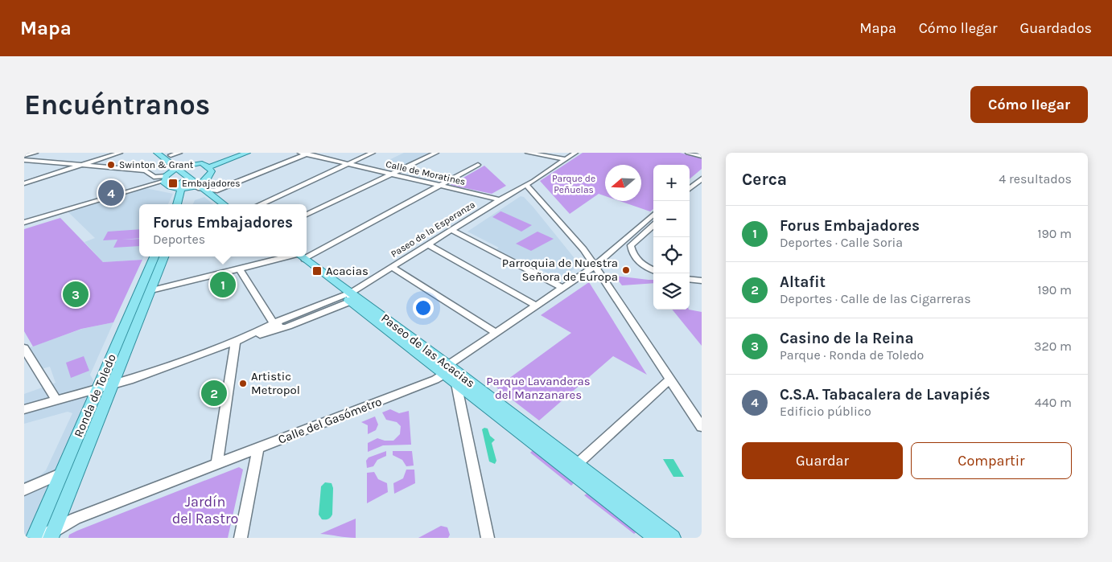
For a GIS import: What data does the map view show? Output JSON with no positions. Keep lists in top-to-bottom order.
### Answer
{
  "streets": {
    "main road": ["Paseo de las Acacias", "Ronda de Toledo"],
    "street": ["Calle de Moratines", "Paseo de la Esperanza", "Calle del Gasómetro"]
  },
  "crossings": [
    ["Calle de Moratines", "Paseo de la Esperanza"],
    ["Paseo de la Esperanza", "Paseo de las Acacias"],
    ["Paseo de las Acacias", "Calle del Gasómetro"],
    ["Ronda de Toledo", "Calle del Gasómetro"]
  ],
  "parks": ["Parque de Peñuelas", "Parque Lavanderas del Manzanares", "Jardín del Rastro"],
  "places": {
    "other": ["Swinton & Grant", "Parroquia de Nuestra Señora de Europa", "Artistic Metropol"],
    "transit": ["Embajadores", "Acacias"]
  },
  "north": "left",
  "page": {
    "header": "Mapa",
    "nav": ["Mapa", "Cómo llegar", "Guardados"],
    "buttons": [
      "Cómo llegar",
      ["Guardar", "Compartir"]
    ],
    "title": "Encuéntranos",
    "heading": ["Cerca", "4 resultados"],
    "map_buttons": ["+", "−"],
    "pins": [
      "4",
      "1",
      "3",
      "2"
    ],
    "popup": ["Forus Embajadores", "Deportes"],
    "list": [
      {
        "mark": "1",
        "name": "Forus Embajadores",
        "note": "Deportes · Calle Soria",
        "value": "190 m"
      },
      {
        "mark": "2",
        "name": "Altafit",
        "note": "Deportes · Calle de las Cigarreras",
        "value": "190 m"
      },
      {
        "mark": "3",
        "name": "Casino de la Reina",
        "note": "Parque · Ronda de Toledo",
        "value": "320 m"
      },
      {
        "mark": "4",
        "name": "C.S.A. Tabacalera de Lavapiés",
        "note": "Edificio público",
        "value": "440 m"
      }
    ]
  }
}
